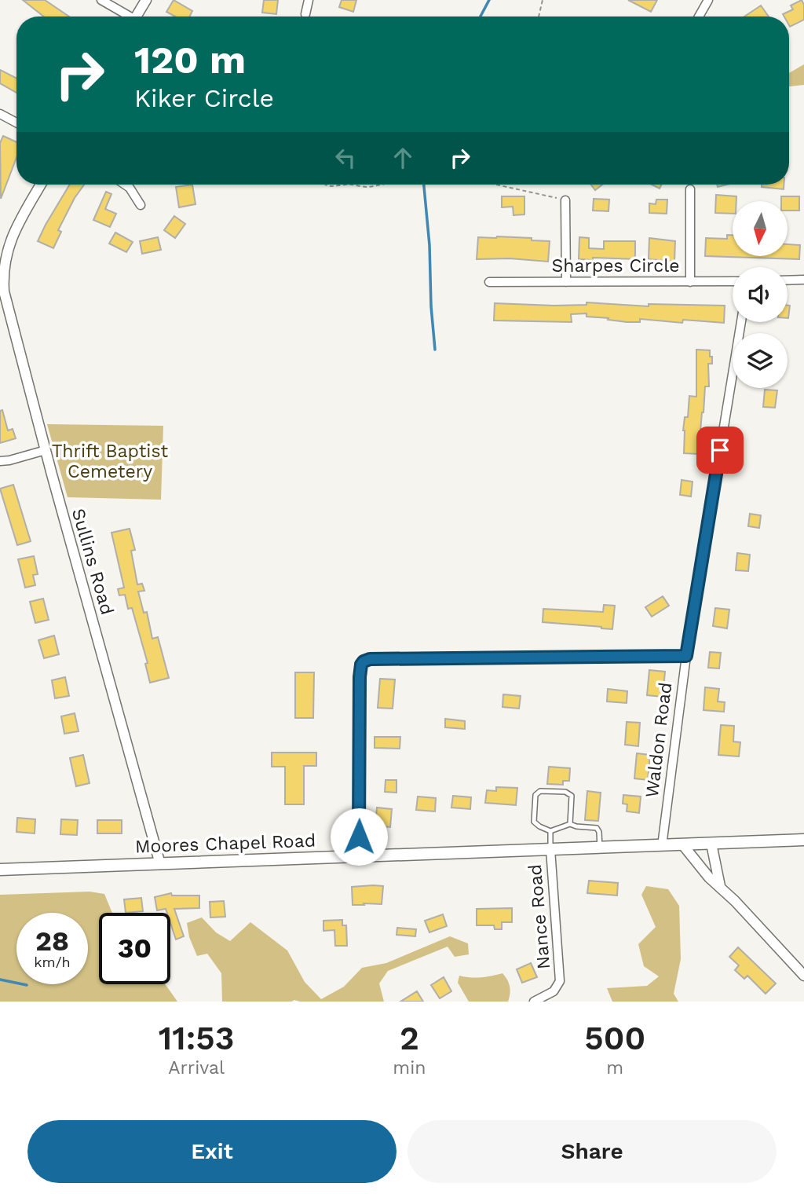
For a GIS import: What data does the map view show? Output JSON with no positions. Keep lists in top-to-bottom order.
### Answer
{
  "streets": {
    "main road": ["Moores Chapel Road"],
    "street": [
      "Sharpes Circle",
      "Sullins Road",
      "Waldon Road",
      "Nance Road"
    ]
  },
  "crossings": [
    ["Sullins Road", "Moores Chapel Road"],
    ["Waldon Road", "Moores Chapel Road"],
    ["Moores Chapel Road", "Nance Road"]
  ],
  "parks": ["Thrift Baptist Cemetery"],
  "north": "bottom",
  "page": {
    "turn": ["120 m", "Kiker Circle"],
    "speed": "28 km/h",
    "limit": "30",
    "eta": [
      "11:53",
      "Arrival",
      "2",
      "min",
      "500",
      "m"
    ],
    "buttons": ["Exit", "Share"]
  }
}
